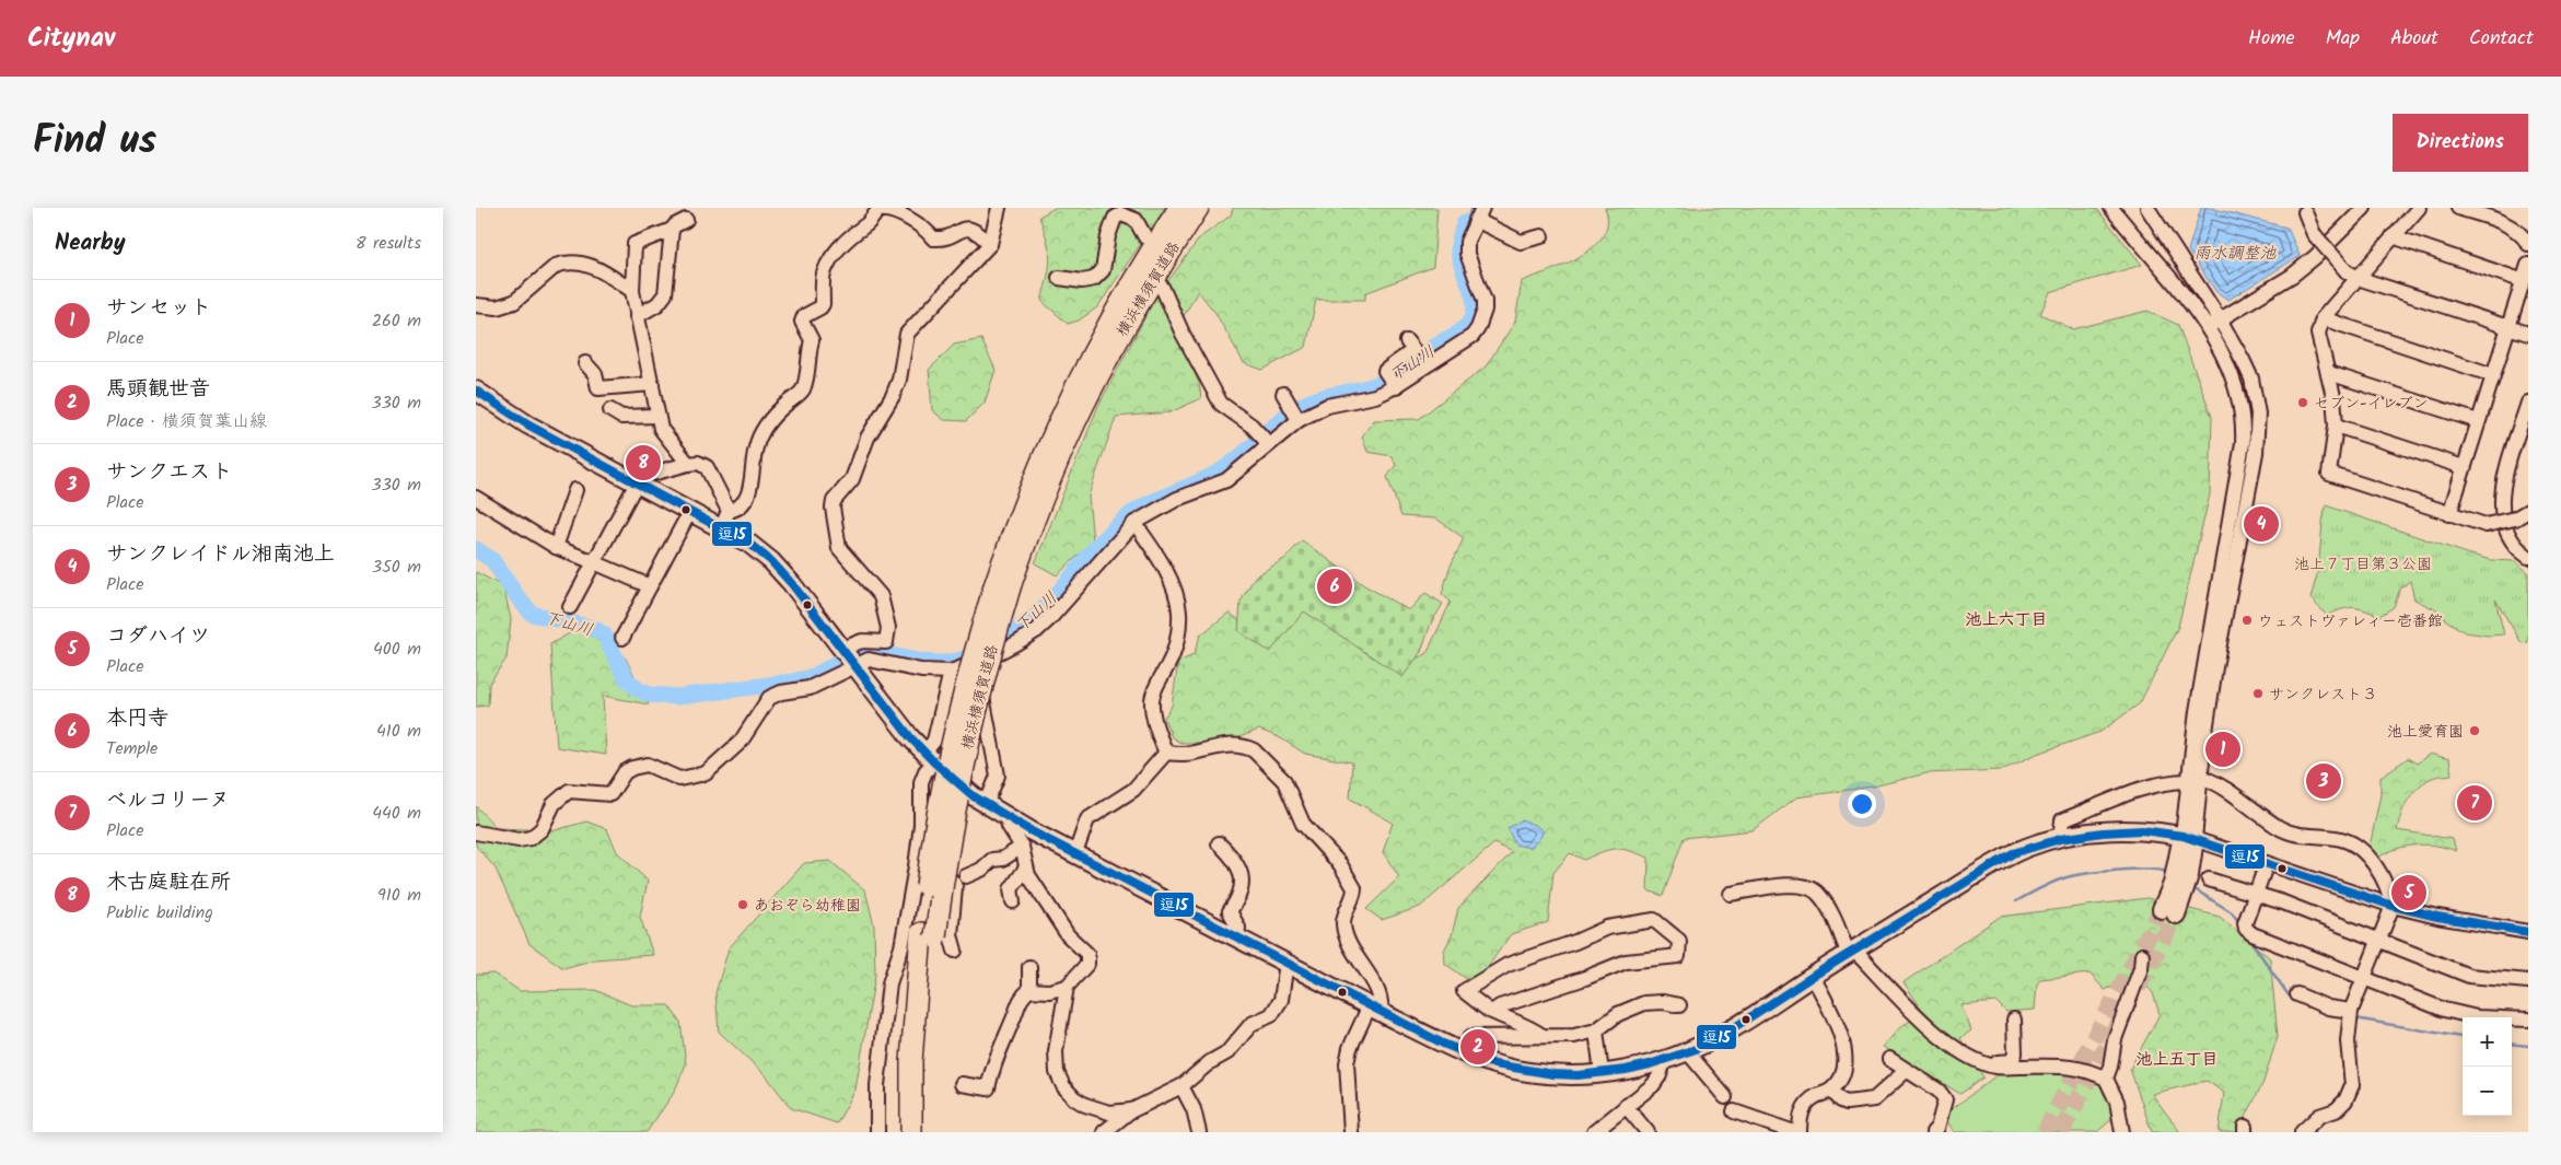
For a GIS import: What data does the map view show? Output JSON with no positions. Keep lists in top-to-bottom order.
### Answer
{
  "streets": {
    "highway": ["横浜横須賀道路"]
  },
  "districts": ["池上六丁目", "池上五丁目"],
  "water": ["雨水調整池", "下山川"],
  "parks": ["池上７丁目第３公園"],
  "places": [
    "セブン-イレブン",
    "ウェストヴァレィー壱番館",
    "サンクレスト３",
    "池上愛育園",
    "あおぞら幼稚園"
  ],
  "lines": ["transit line 逗15"],
  "page": {
    "header": "Citynav",
    "nav": [
      "Home",
      "Map",
      "About",
      "Contact"
    ],
    "title": "Find us",
    "buttons": "Directions",
    "heading": ["Nearby", "8 results"],
    "list": [
      {
        "mark": "1",
        "name": "サンセット",
        "note": "Place",
        "value": "260 m"
      },
      {
        "mark": "2",
        "name": "馬頭観世音",
        "note": "Place · 横須賀葉山線",
        "value": "330 m"
      },
      {
        "mark": "3",
        "name": "サンクエスト",
        "note": "Place",
        "value": "330 m"
      },
      {
        "mark": "4",
        "name": "サンクレイドル湘南池上",
        "note": "Place",
        "value": "350 m"
      },
      {
        "mark": "5",
        "name": "コダハイツ",
        "note": "Place",
        "value": "400 m"
      },
      {
        "mark": "6",
        "name": "本円寺",
        "note": "Temple",
        "value": "410 m"
      },
      {
        "mark": "7",
        "name": "ベルコリーヌ",
        "note": "Place",
        "value": "440 m"
      },
      {
        "mark": "8",
        "name": "木古庭駐在所",
        "note": "Public building",
        "value": "910 m"
      }
    ],
    "pins": [
      "8",
      "4",
      "6",
      "1",
      "3",
      "7",
      "5",
      "2"
    ],
    "map_buttons": ["+", "−"]
  }
}
